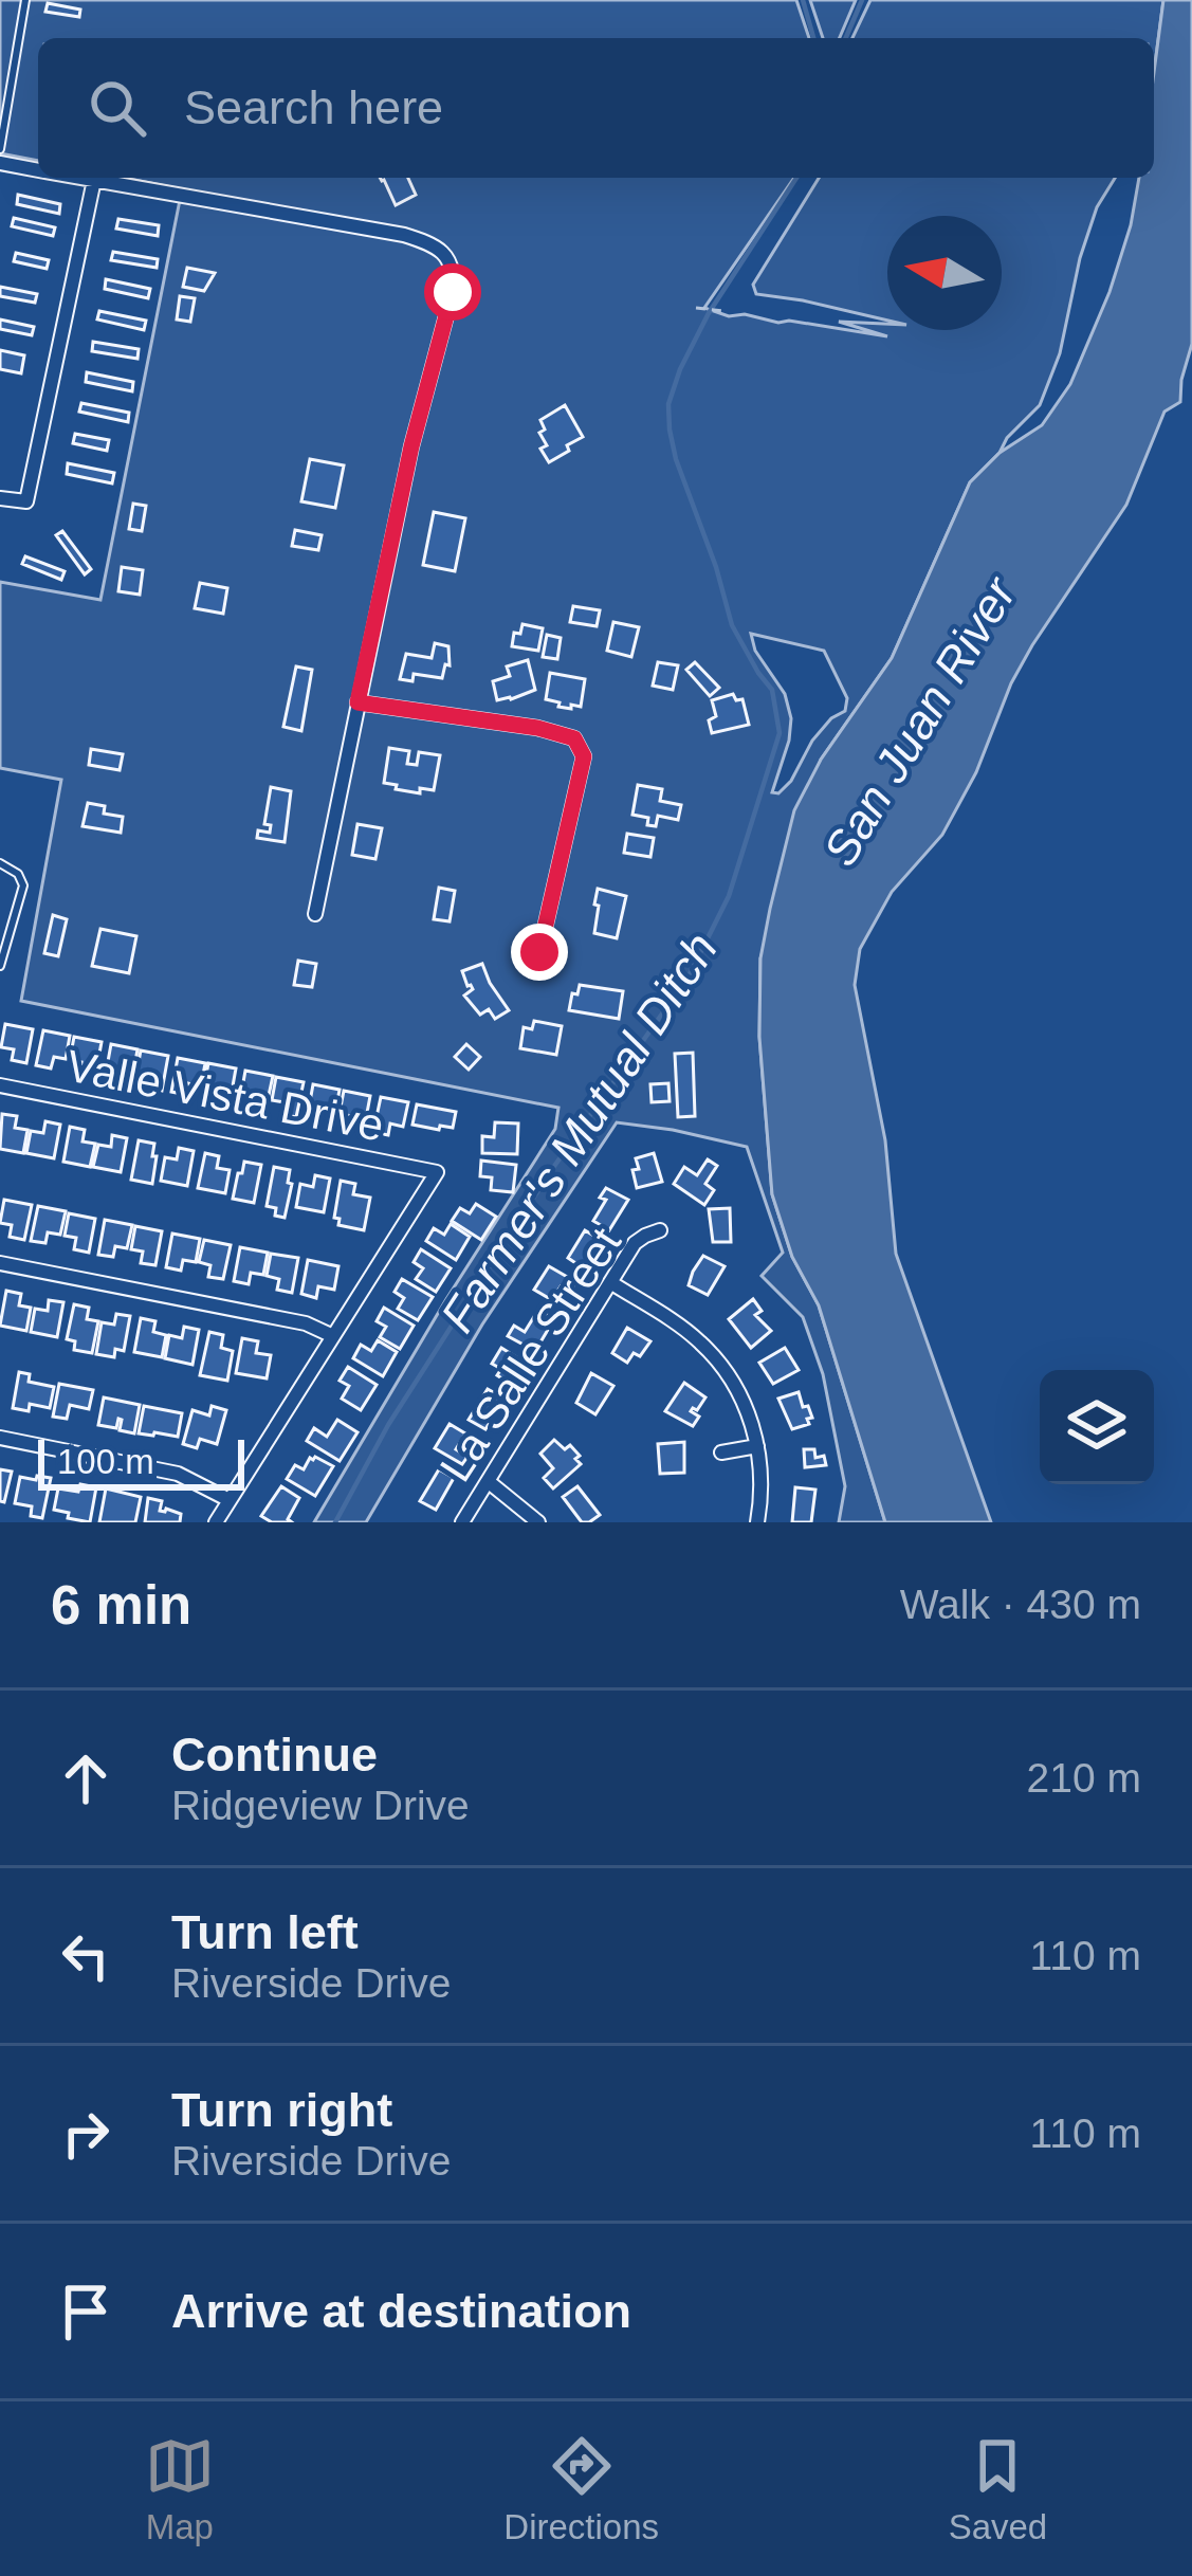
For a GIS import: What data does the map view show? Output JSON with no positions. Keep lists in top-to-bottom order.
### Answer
{
  "streets": {
    "street": ["Valle Vista Drive", "La Salle Street"]
  },
  "water": ["San Juan River", "Farmer's Mutual Ditch"],
  "scale_bar": "100 m",
  "north": "left",
  "page": {
    "search": "Search here",
    "scale": "100 m",
    "heading": ["6 min", "Walk · 430 m"],
    "list": [
      ["Continue", "Ridgeview Drive", "210 m"],
      ["Turn left", "Riverside Drive", "110 m"],
      ["Turn right", "Riverside Drive", "110 m"],
      "Arrive at destination"
    ],
    "nav": ["Map", "Directions", "Saved"]
  }
}
